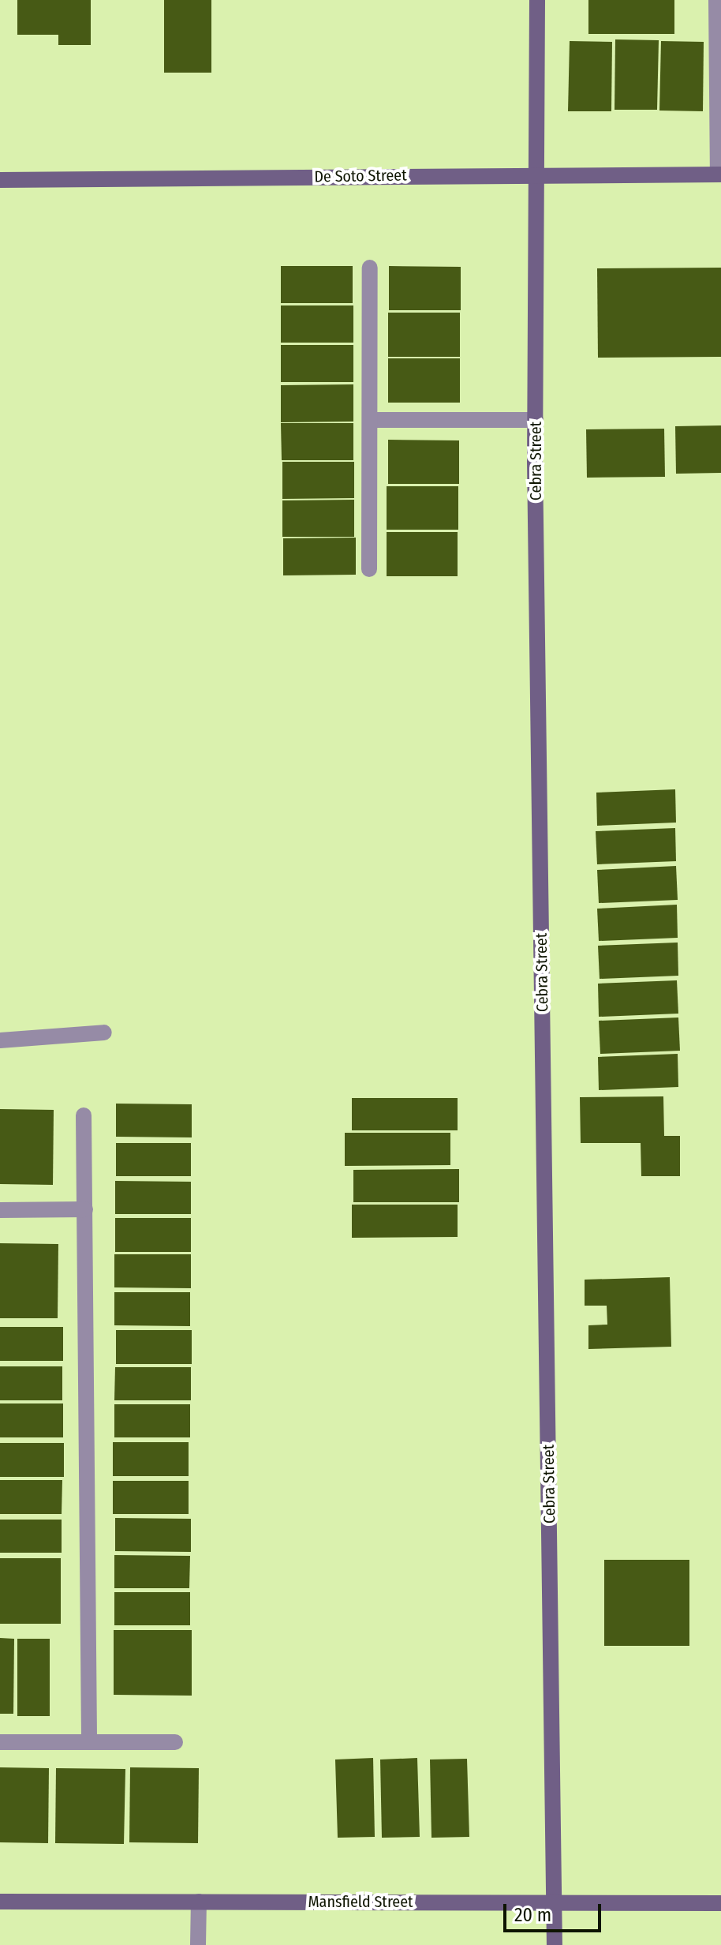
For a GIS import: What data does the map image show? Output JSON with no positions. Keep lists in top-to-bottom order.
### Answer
{
  "streets": {
    "street": ["De Soto Street", "Cebra Street", "Mansfield Street"]
  },
  "crossings": [
    ["De Soto Street", "Cebra Street"],
    ["Cebra Street", "Mansfield Street"]
  ],
  "scale_bar": "20 m"
}
